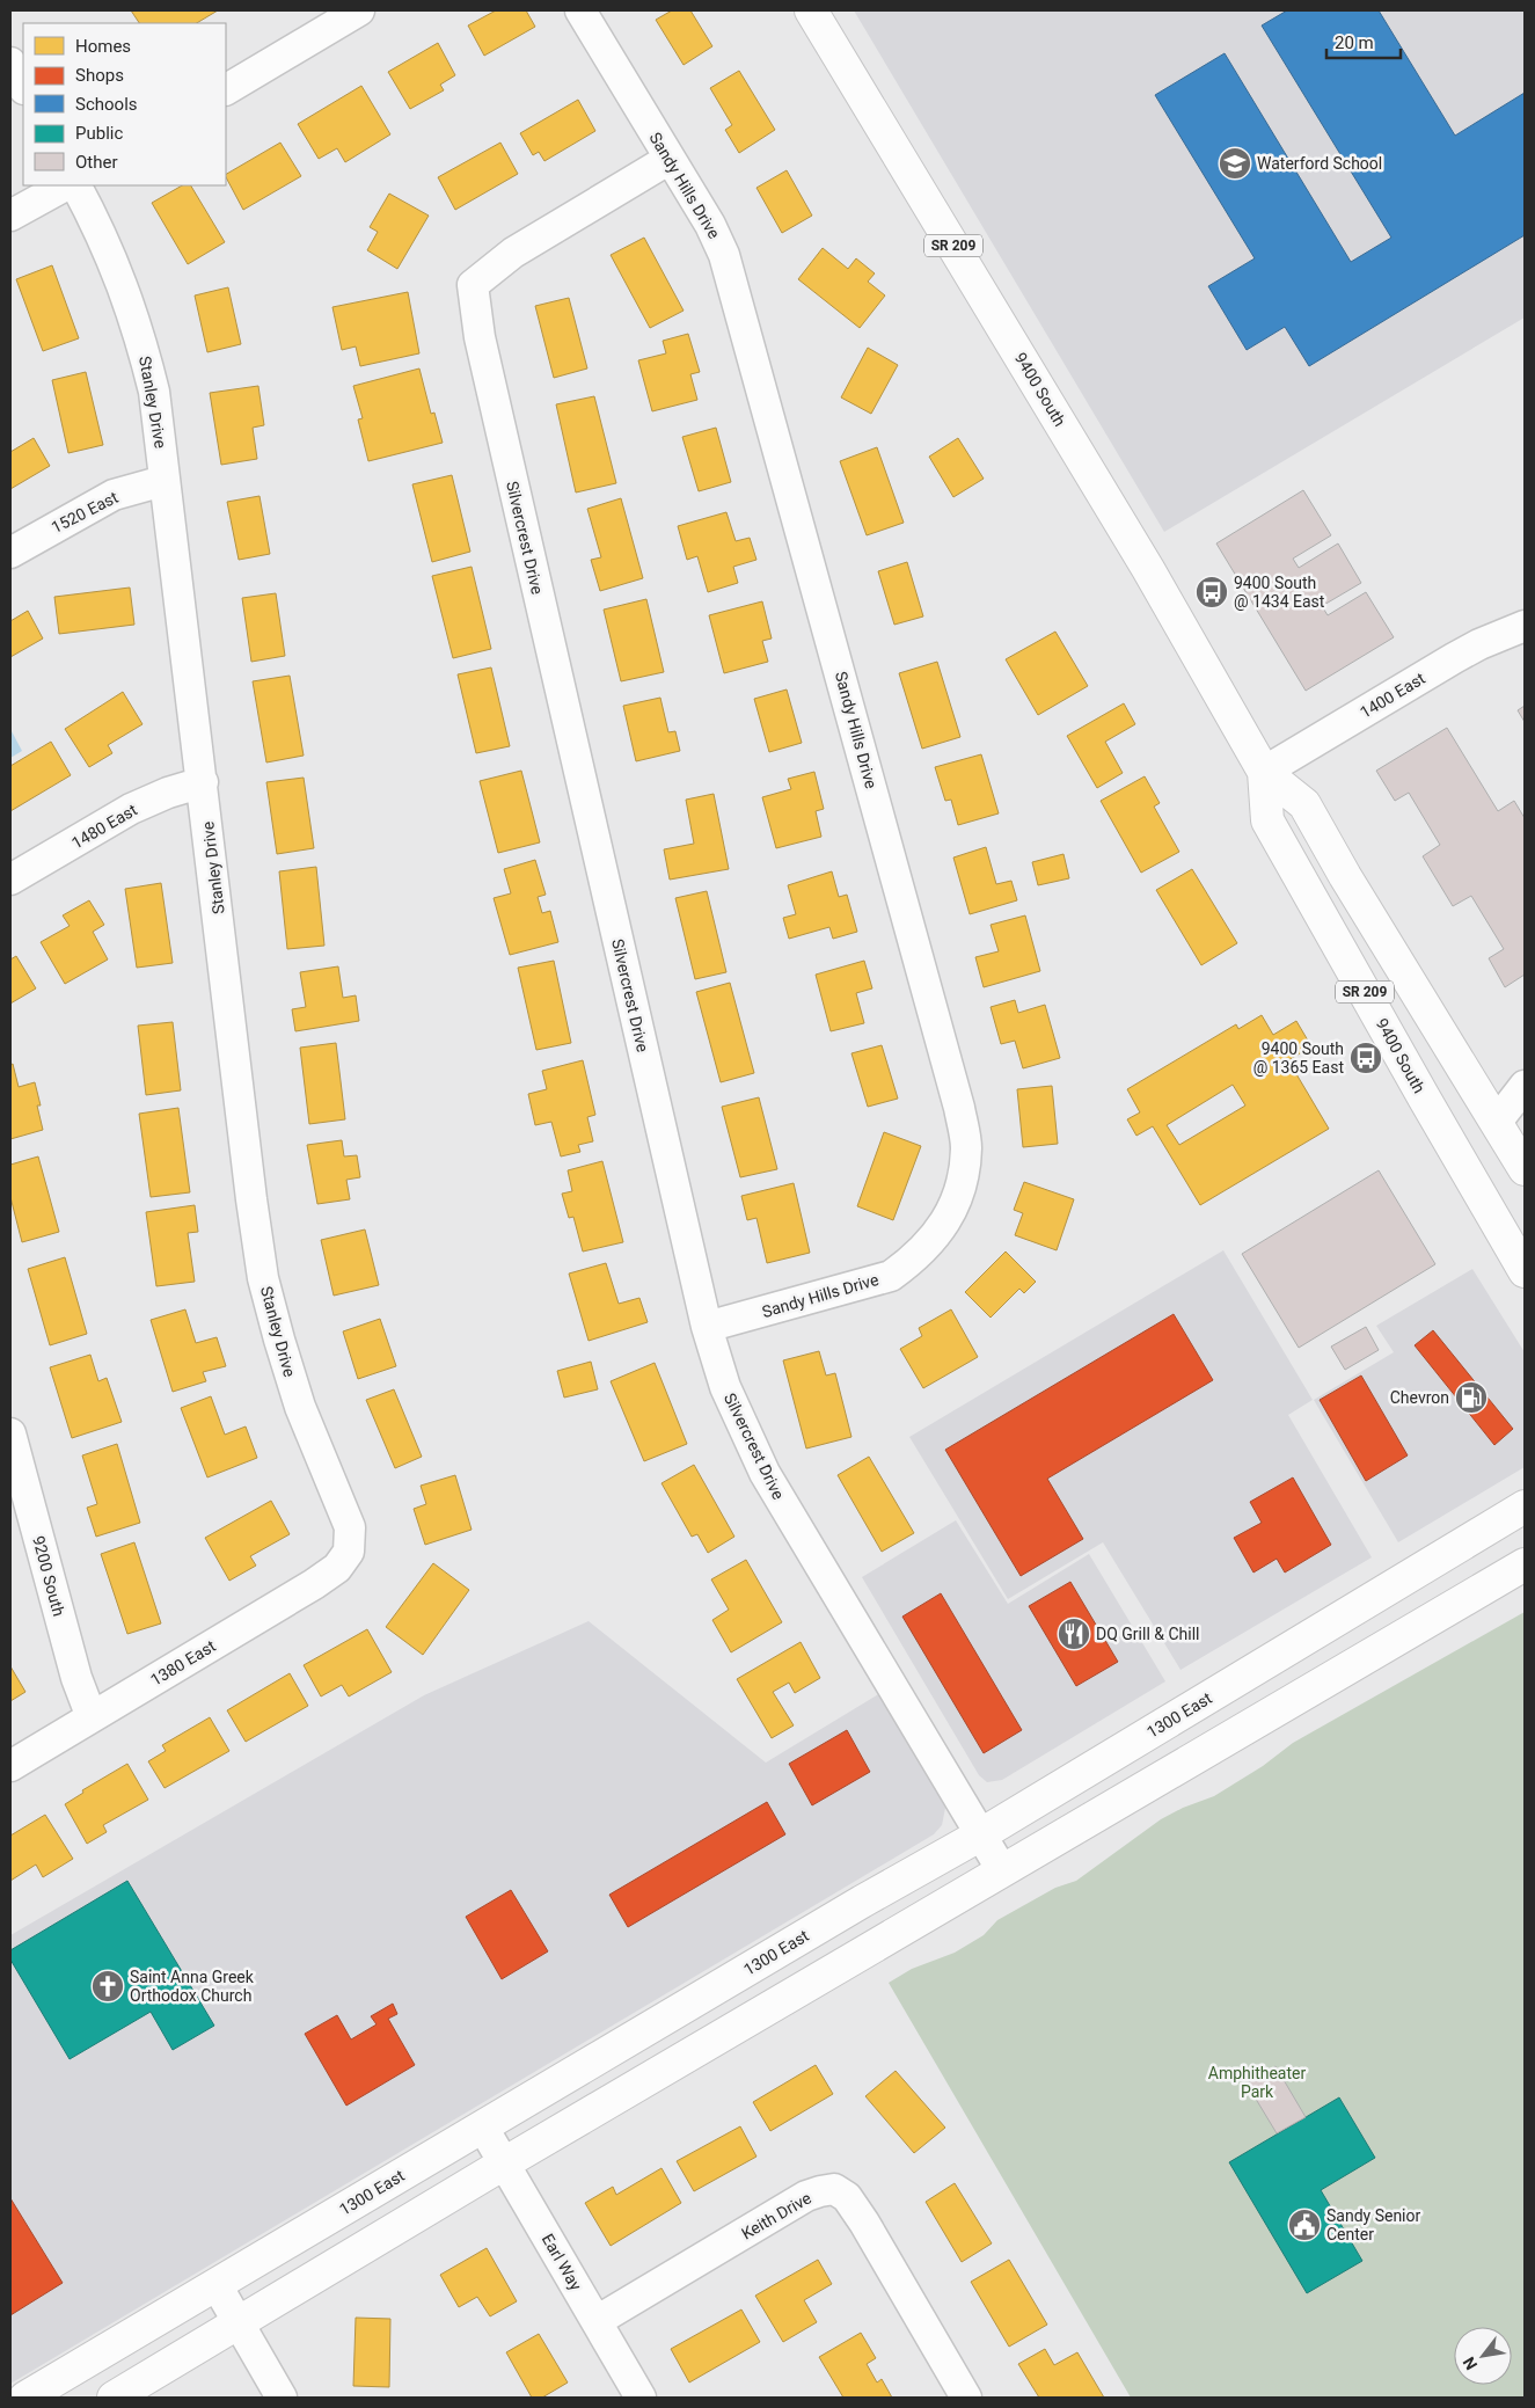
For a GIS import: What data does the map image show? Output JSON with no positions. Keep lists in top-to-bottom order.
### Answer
{
  "streets": {
    "main road": ["SR 209", "9400 South", "1300 East"],
    "street": [
      "Sandy Hills Drive",
      "Stanley Drive",
      "1520 East",
      "Silvercrest Drive",
      "1400 East",
      "1480 East",
      "9200 South",
      "1380 East",
      "Keith Drive",
      "Earl Way"
    ]
  },
  "crossings": [
    ["Sandy Hills Drive", "Silvercrest Drive"],
    ["9400 South", "1400 East"],
    ["Stanley Drive", "1520 East"],
    ["Stanley Drive", "1480 East"],
    ["Stanley Drive", "1380 East"],
    ["Silvercrest Drive", "1300 East"],
    ["9200 South", "1380 East"],
    ["1300 East", "Earl Way"],
    ["Keith Drive", "Earl Way"]
  ],
  "parks": ["Amphitheater Park"],
  "places": {
    "school or university": ["Waterford School"],
    "bus stop": ["9400 South @ 1434 East", "9400 South @ 1365 East"],
    "fuel station": ["Chevron"],
    "restaurant": ["DQ Grill & Chill"],
    "church": ["Saint Anna Greek Orthodox Church"],
    "public building": ["Sandy Senior Center"]
  },
  "legend": [
    "Homes",
    "Shops",
    "Schools",
    "Public",
    "Other"
  ],
  "scale_bar": "20 m",
  "north": "bottom left"
}
